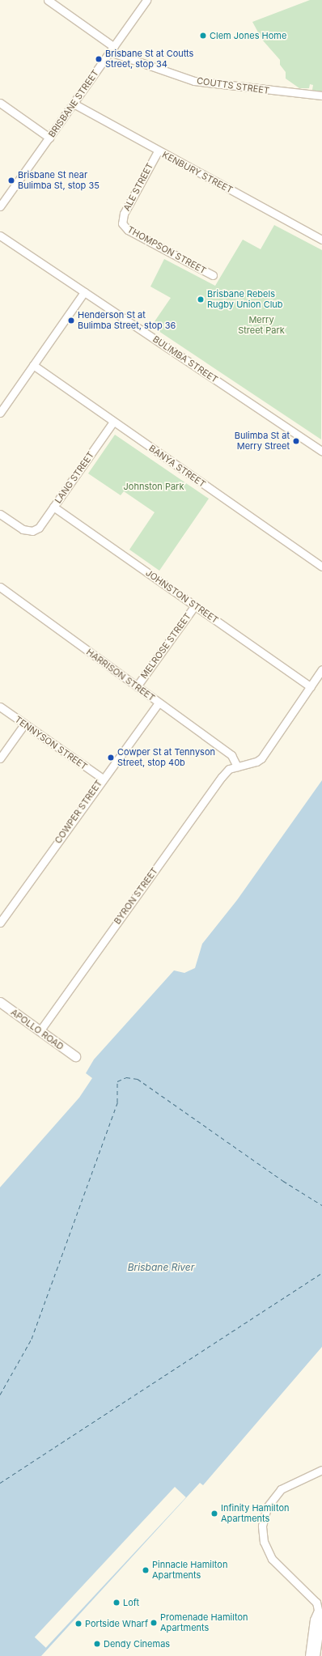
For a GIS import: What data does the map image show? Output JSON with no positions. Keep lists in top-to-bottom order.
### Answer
{
  "streets": {
    "street": [
      "COUTTS STREET",
      "BRISBANE STREET",
      "KENBURY STREET",
      "ALE STREET",
      "THOMPSON STREET",
      "BULIMBA STREET",
      "BANYA STREET",
      "LANG STREET",
      "JOHNSTON STREET",
      "MELROSE STREET",
      "HARRISON STREET",
      "TENNYSON STREET",
      "COWPER STREET",
      "BYRON STREET",
      "APOLLO ROAD"
    ]
  },
  "crossings": [
    ["COUTTS STREET", "BRISBANE STREET"],
    ["BRISBANE STREET", "KENBURY STREET"],
    ["KENBURY STREET", "ALE STREET"],
    ["ALE STREET", "THOMPSON STREET"],
    ["BANYA STREET", "LANG STREET"],
    ["LANG STREET", "JOHNSTON STREET"],
    ["JOHNSTON STREET", "MELROSE STREET"],
    ["JOHNSTON STREET", "BYRON STREET"],
    ["MELROSE STREET", "HARRISON STREET"],
    ["HARRISON STREET", "COWPER STREET"],
    ["HARRISON STREET", "BYRON STREET"],
    ["TENNYSON STREET", "COWPER STREET"],
    ["BYRON STREET", "APOLLO ROAD"]
  ],
  "water": ["Brisbane River"],
  "parks": ["Merry Street Park", "Johnston Park"],
  "places": [
    "Clem Jones Home",
    "Brisbane St at Coutts Street, stop 34",
    "Brisbane St near Bulimba St, stop 35",
    "Brisbane Rebels Rugby Union Club",
    "Henderson St at Bulimba Street, stop 36",
    "Bulimba St at Merry Street",
    "Cowper St at Tennyson Street, stop 40b",
    "Infinity Hamilton Apartments",
    "Pinnacle Hamilton Apartments",
    "Loft",
    "Promenade Hamilton Apartments",
    "Portside Wharf",
    "Dendy Cinemas"
  ]
}
